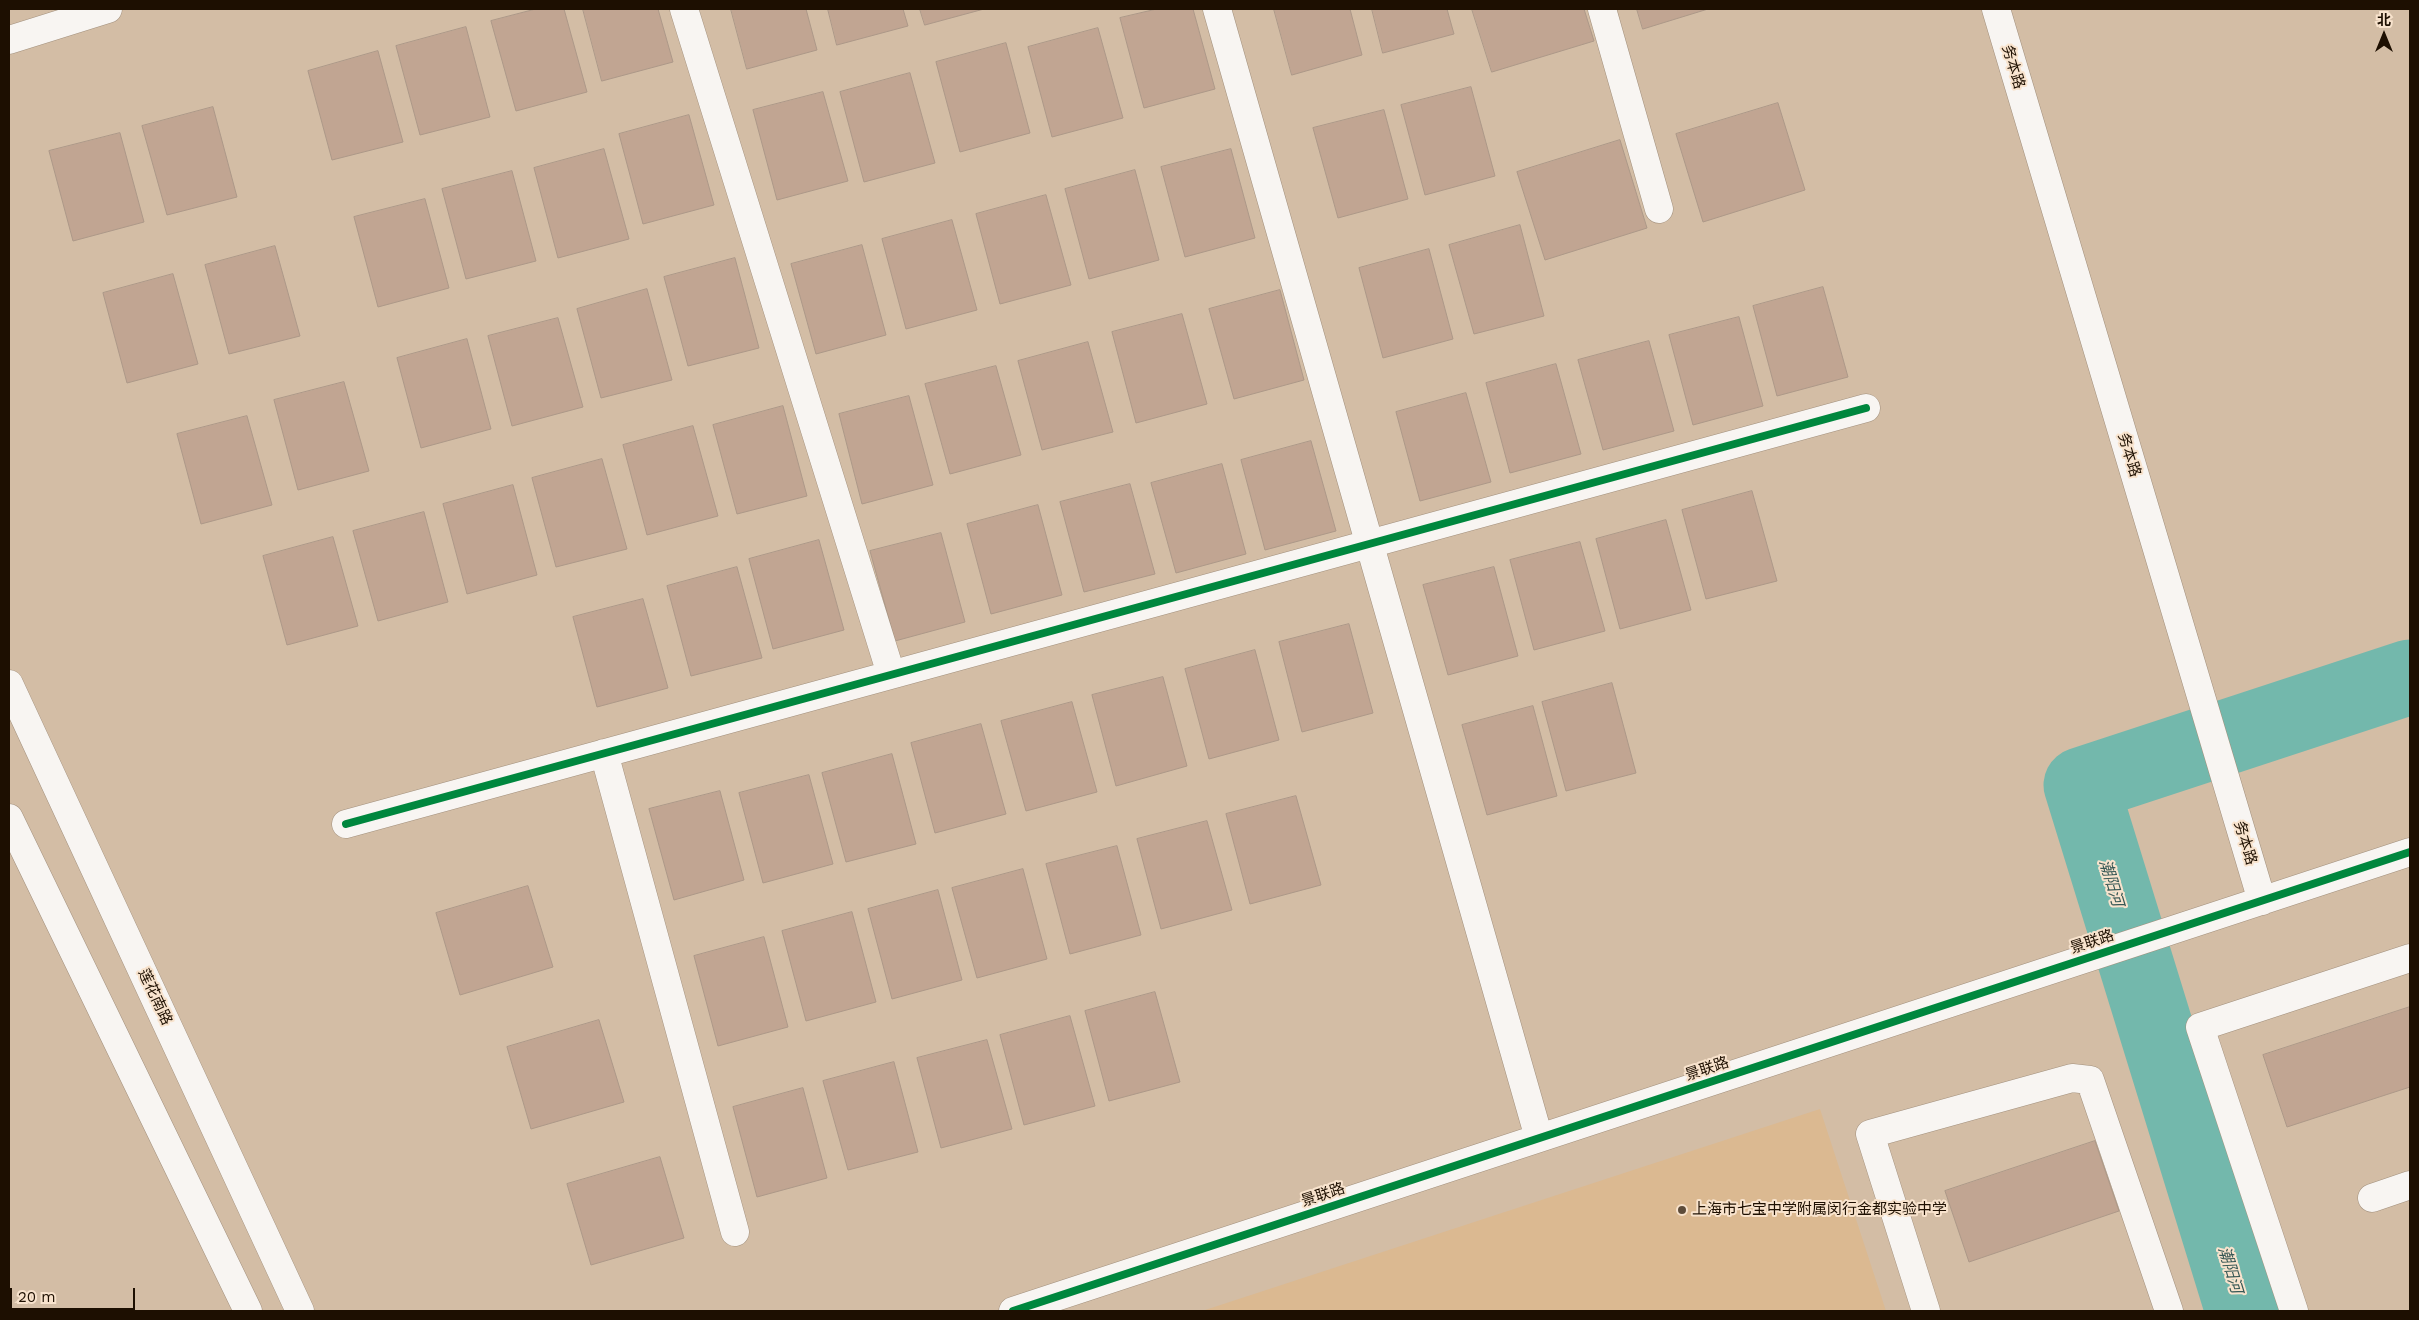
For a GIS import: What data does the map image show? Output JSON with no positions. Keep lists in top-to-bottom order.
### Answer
{
  "streets": {
    "street": ["务本路", "景联路", "莲花南路"]
  },
  "crossings": [
    ["务本路", "景联路"]
  ],
  "water": ["潮阳河"],
  "places": ["上海市七宝中学附属闵行金都实验中学"],
  "scale_bar": "20 m",
  "north": "top"
}
